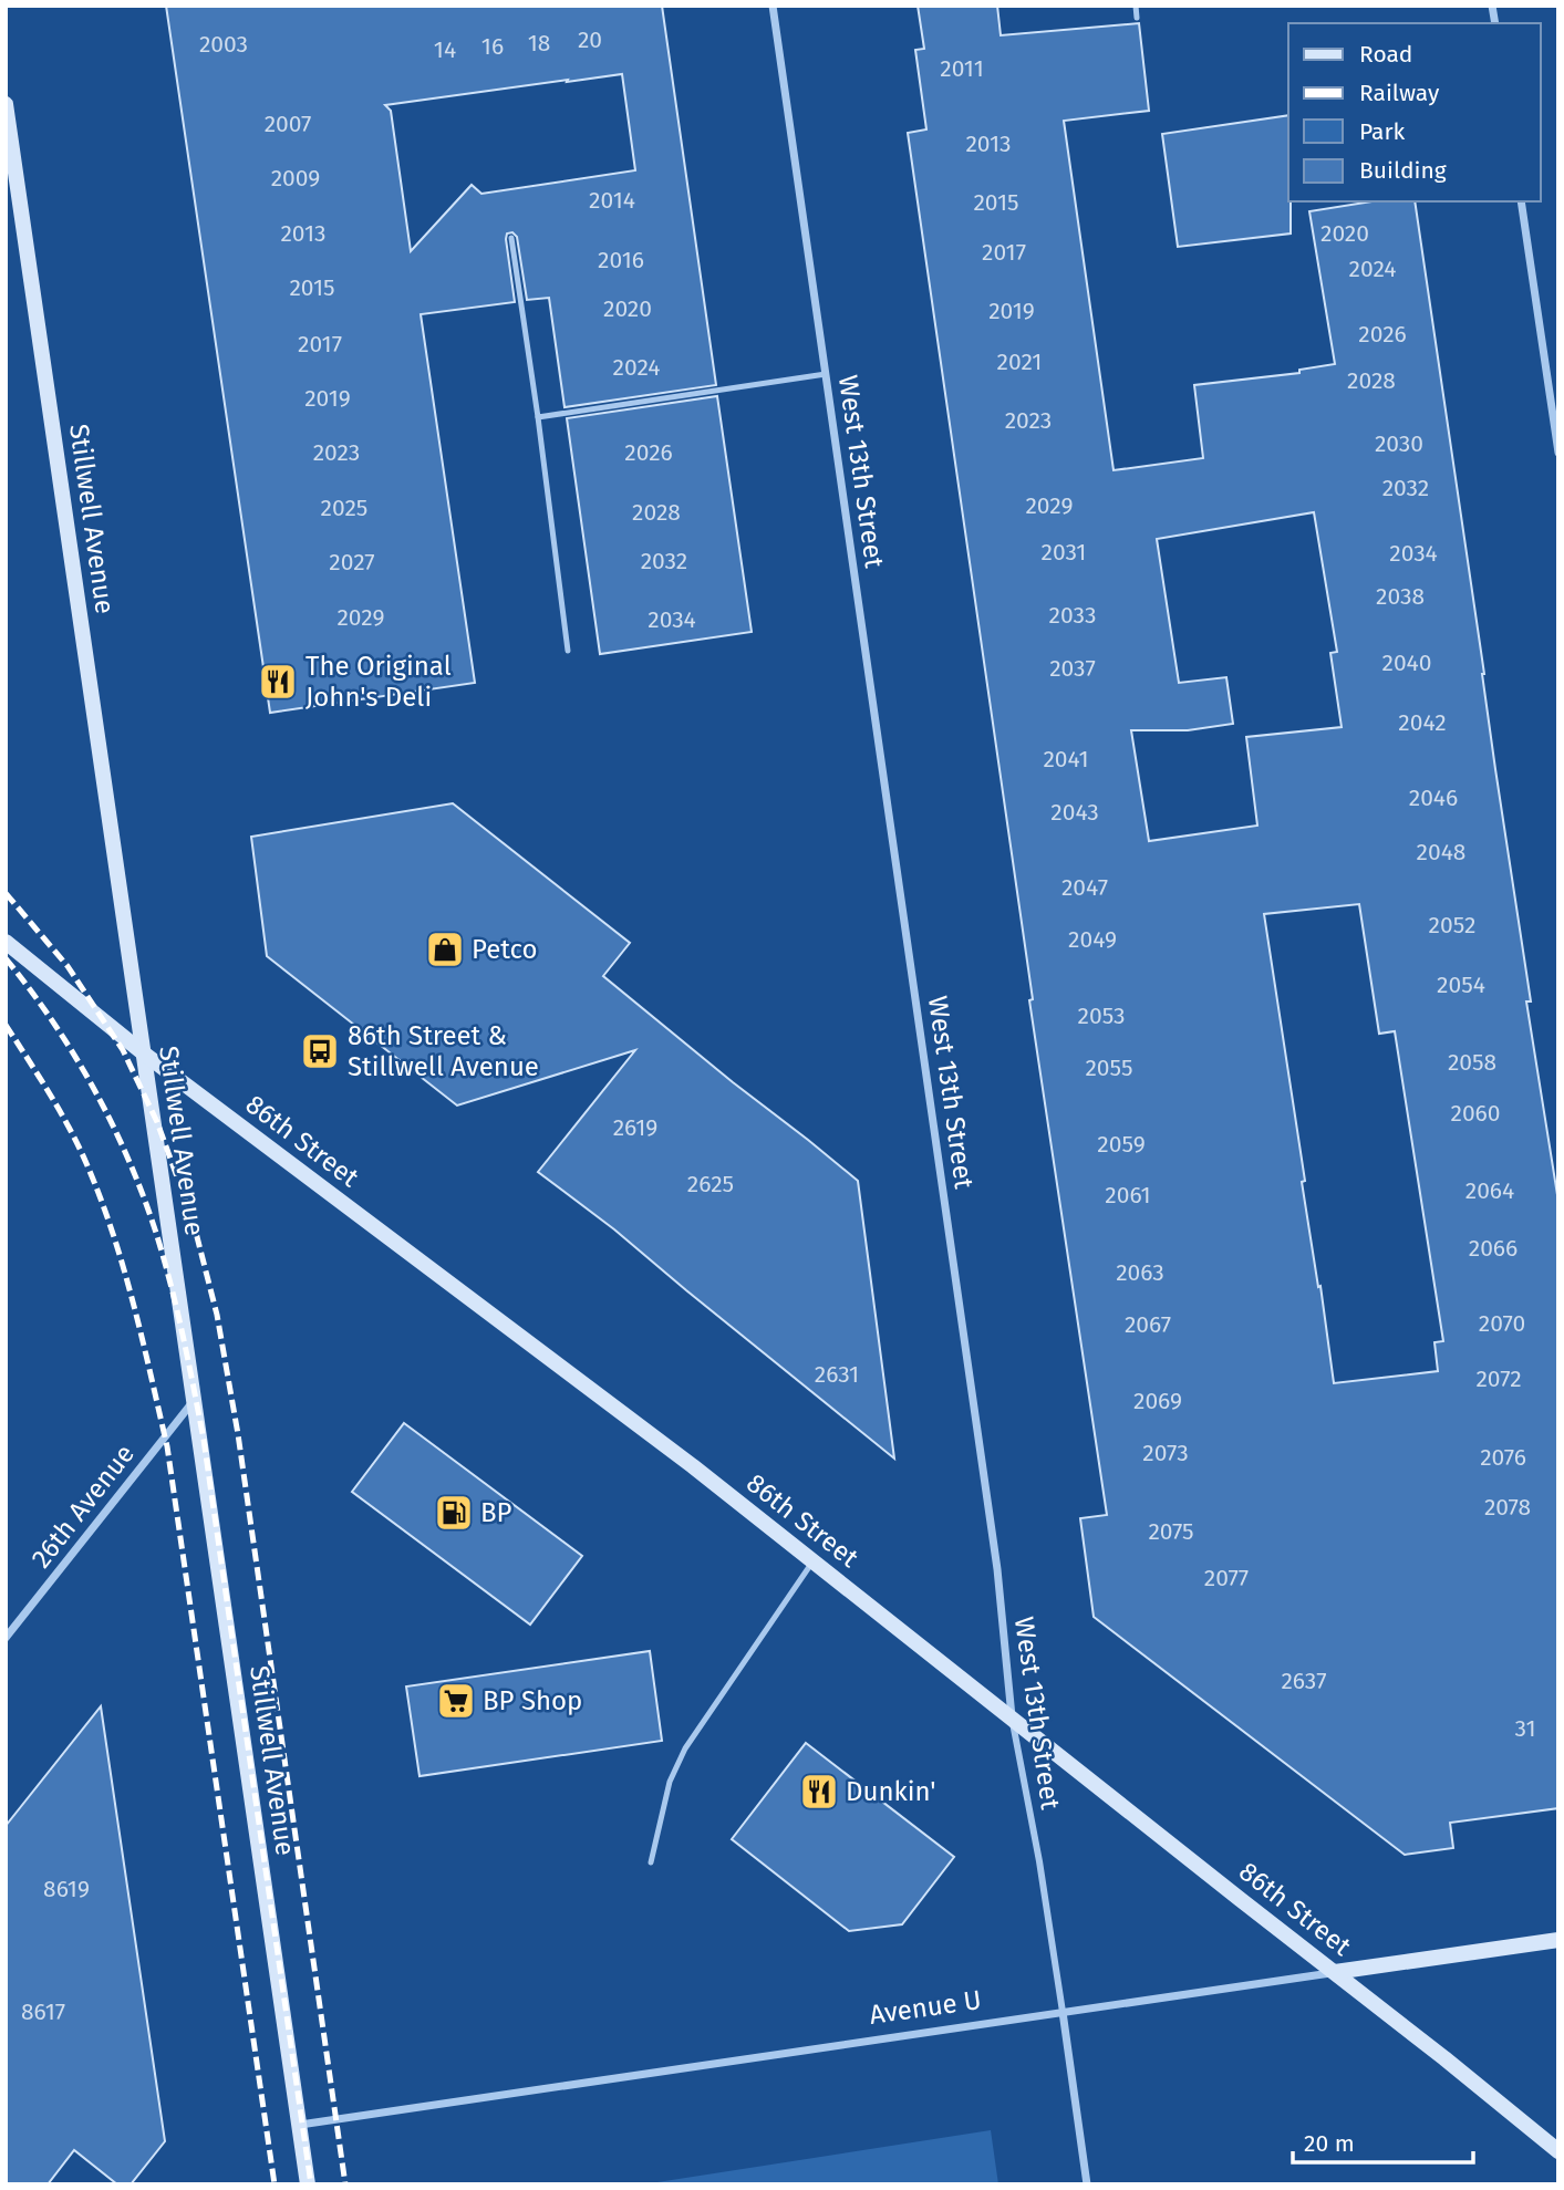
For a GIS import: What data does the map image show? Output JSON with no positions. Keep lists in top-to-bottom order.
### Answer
{
  "streets": {
    "main road": ["Stillwell Avenue", "86th Street", "Avenue U"],
    "street": ["West 13th Street", "26th Avenue"]
  },
  "crossings": [
    ["West 13th Street", "86th Street"],
    ["West 13th Street", "Avenue U"],
    ["Stillwell Avenue", "86th Street"],
    ["Stillwell Avenue", "26th Avenue"],
    ["Stillwell Avenue", "Avenue U"],
    ["86th Street", "Avenue U"]
  ],
  "places": {
    "restaurant": ["The Original John's Deli", "Dunkin'"],
    "shop": ["Petco"],
    "bus stop": ["86th Street & Stillwell Avenue"],
    "fuel station": ["BP"],
    "supermarket": ["BP Shop"]
  },
  "house_numbers": [
    "20",
    "18",
    "2003",
    "16",
    "14",
    "2011",
    "2007",
    "2013",
    "2009",
    "2014",
    "2015",
    "2013",
    "2020",
    "2017",
    "2016",
    "2024",
    "2015",
    "2020",
    "2019",
    "2026",
    "2017",
    "2021",
    "2024",
    "2028",
    "2019",
    "2023",
    "2030",
    "2023",
    "2026",
    "2032",
    "2029",
    "2025",
    "2028",
    "2031",
    "2034",
    "2032",
    "2027",
    "2038",
    "2033",
    "2029",
    "2034",
    "2040",
    "2037",
    "2042",
    "2041",
    "2046",
    "2043",
    "2048",
    "2047",
    "2052",
    "2049",
    "2054",
    "2053",
    "2058",
    "2055",
    "2060",
    "2619",
    "2059",
    "2625",
    "2064",
    "2061",
    "2066",
    "2063",
    "2070",
    "2067",
    "2631",
    "2072",
    "2069",
    "2073",
    "2076",
    "2078",
    "2075",
    "2077",
    "2637",
    "31",
    "8619",
    "8617"
  ],
  "legend": [
    "Road",
    "Railway",
    "Park",
    "Building"
  ],
  "scale_bar": "20 m"
}
